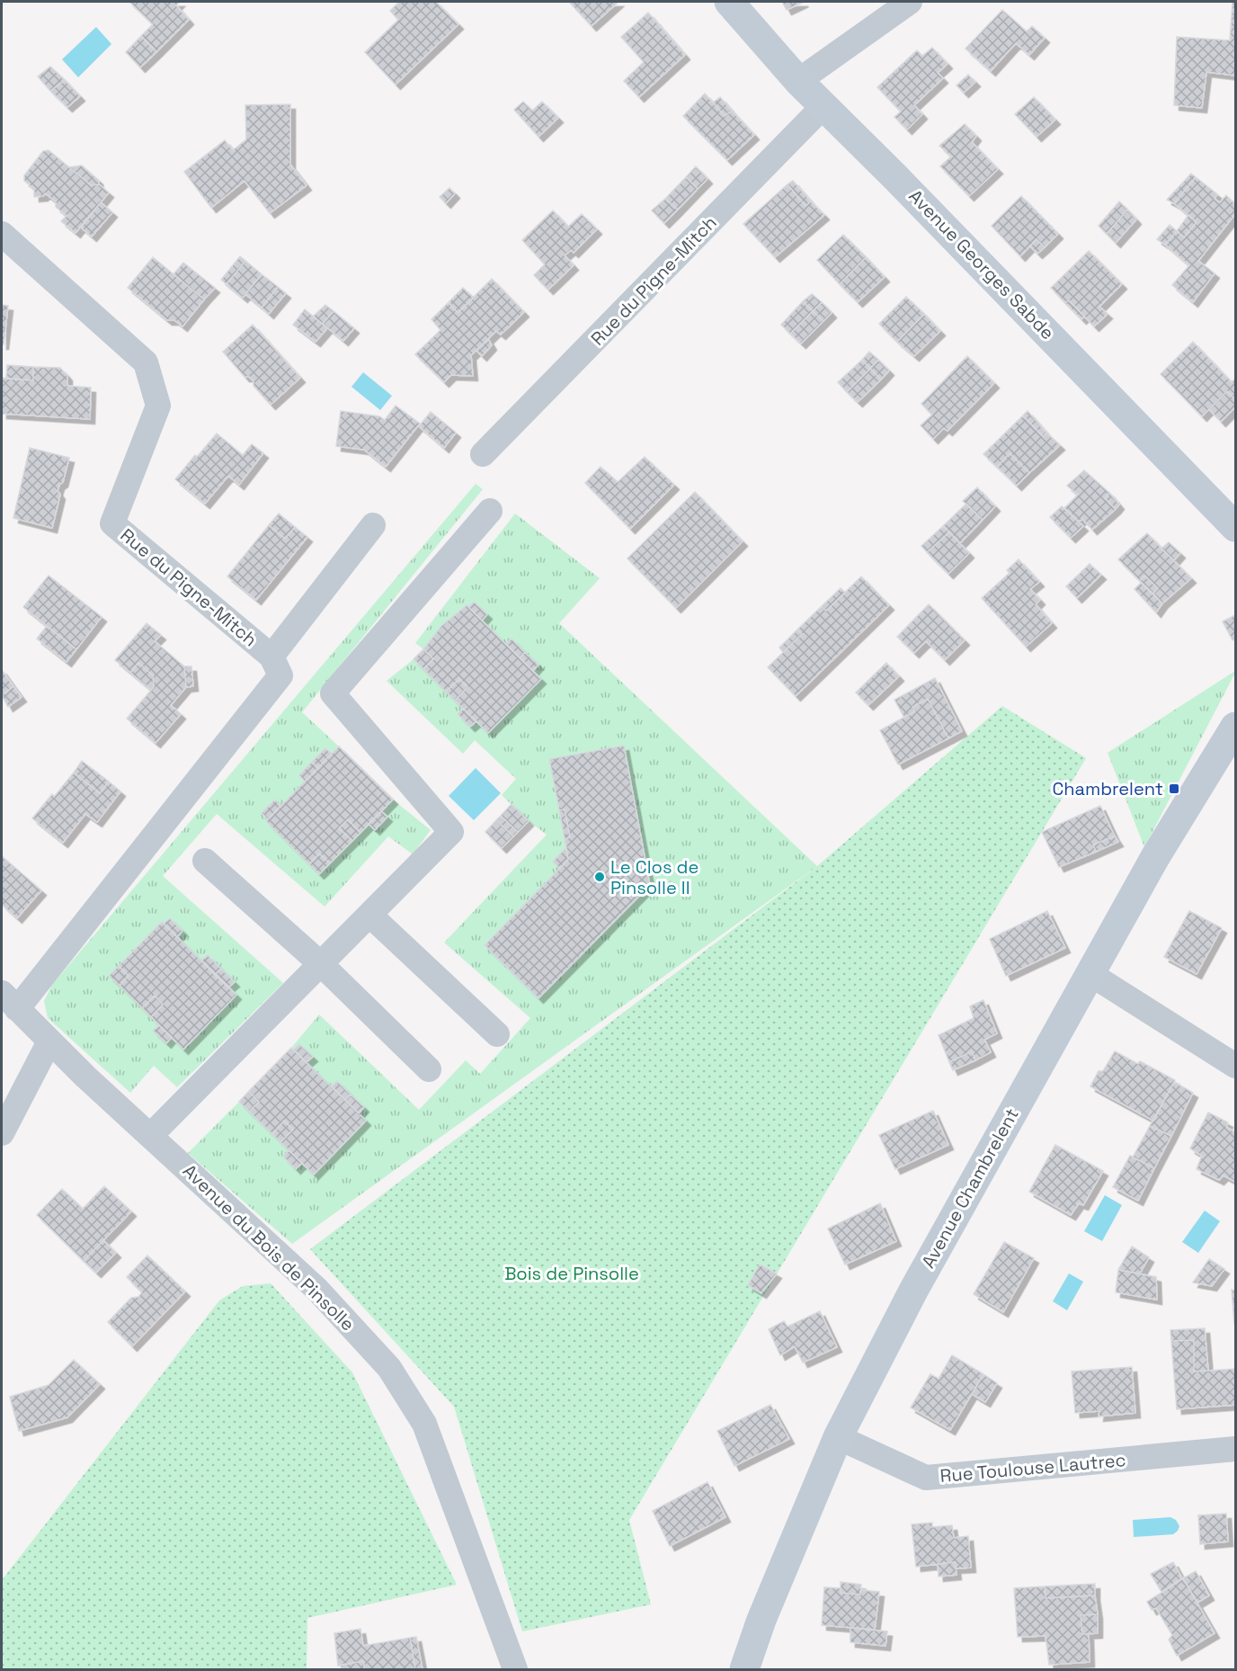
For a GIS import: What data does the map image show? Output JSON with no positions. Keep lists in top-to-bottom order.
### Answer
{
  "streets": {
    "street": [
      "Avenue Georges Sabde",
      "Rue du Pigne-Mitch",
      "Avenue Chambrelent",
      "Avenue du Bois de Pinsolle",
      "Rue Toulouse Lautrec"
    ]
  },
  "crossings": [
    ["Avenue Georges Sabde", "Rue du Pigne-Mitch"],
    ["Rue du Pigne-Mitch", "Avenue du Bois de Pinsolle"],
    ["Avenue Chambrelent", "Rue Toulouse Lautrec"]
  ],
  "parks": ["Bois de Pinsolle"],
  "places": {
    "transit": ["Chambrelent"],
    "other": ["Le Clos de Pinsolle II"]
  }
}
